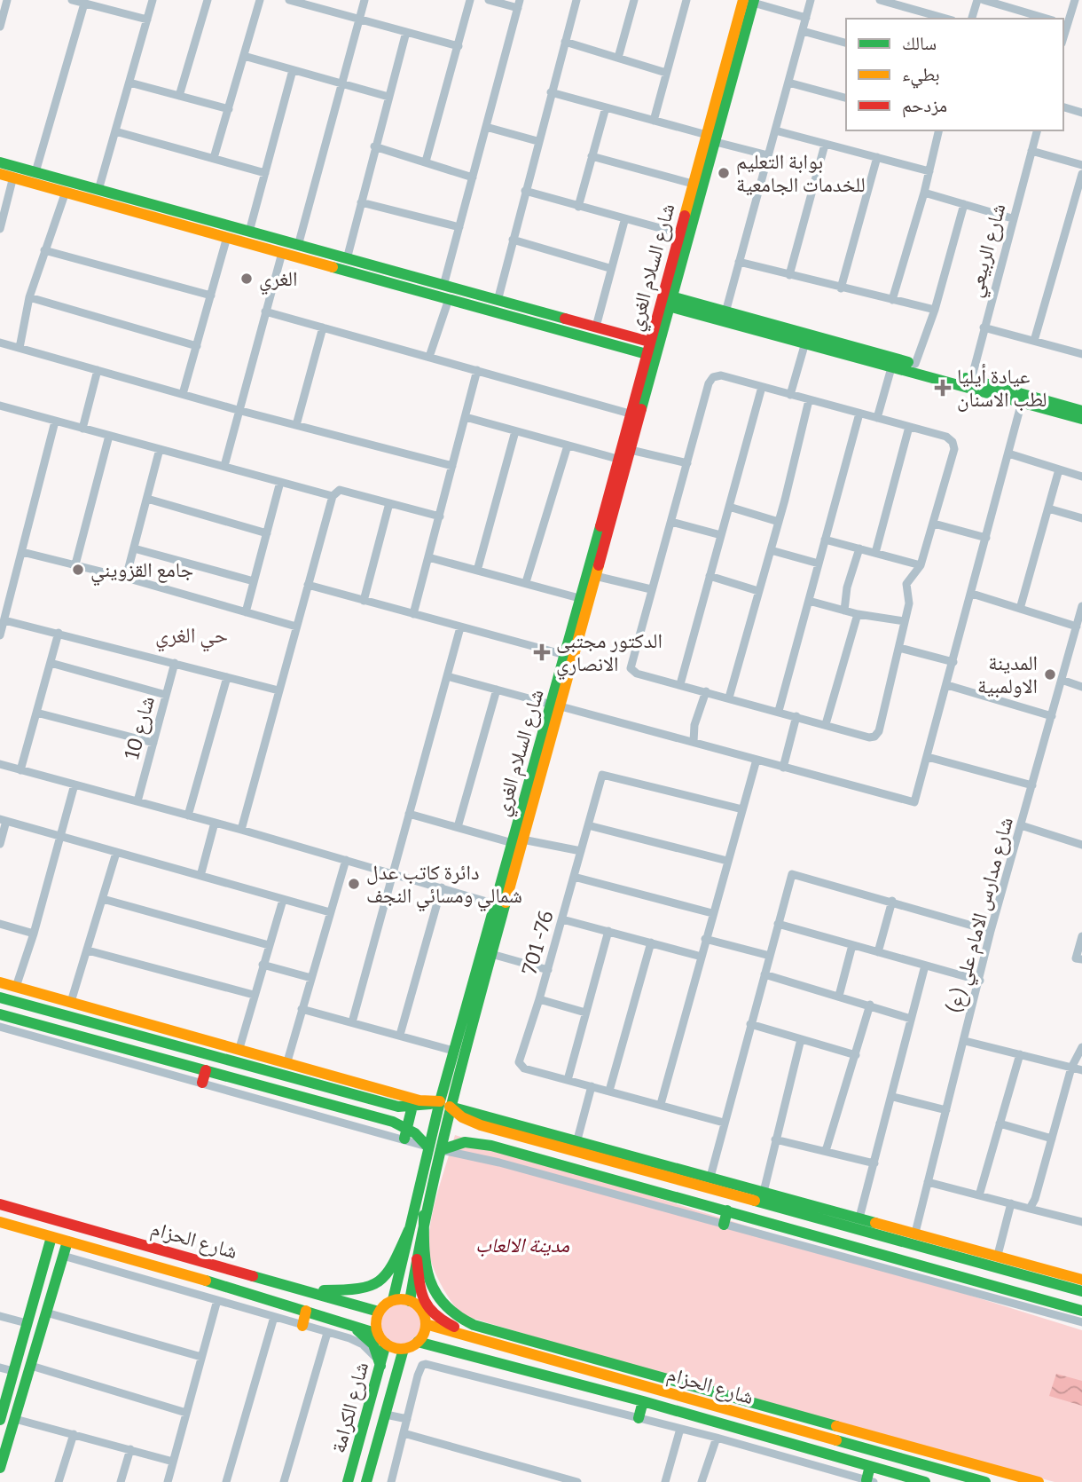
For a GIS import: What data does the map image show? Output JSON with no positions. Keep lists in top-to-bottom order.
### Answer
{
  "streets": {
    "main road": ["شارع السلام الغري", "شارع الحزام", "شارع الكرامة"],
    "street": [
      "شارع الربيعي",
      "شارع 10",
      "شارع مدارس الامام علي (ع)",
      "701 -76"
    ]
  },
  "crossings": [
    ["شارع السلام الغري", "شارع الحزام"],
    ["شارع السلام الغري", "شارع الكرامة"],
    ["شارع الحزام", "شارع الكرامة"]
  ],
  "districts": ["حي الغري"],
  "parks": ["مدينة الالعاب"],
  "places": {
    "other": [
      "بوابة التعليم للخدمات الجامعية",
      "الغري",
      "جامع القزويني",
      "المدينة الاولمبية",
      "دائرة كاتب عدل شمالي ومسائي النجف"
    ],
    "health": ["عيادة أيليا لطب الاسنان", "الدكتور مجتبى الانصاري"]
  },
  "legend": ["سالك", "بطيء", "مزدحم"]
}
